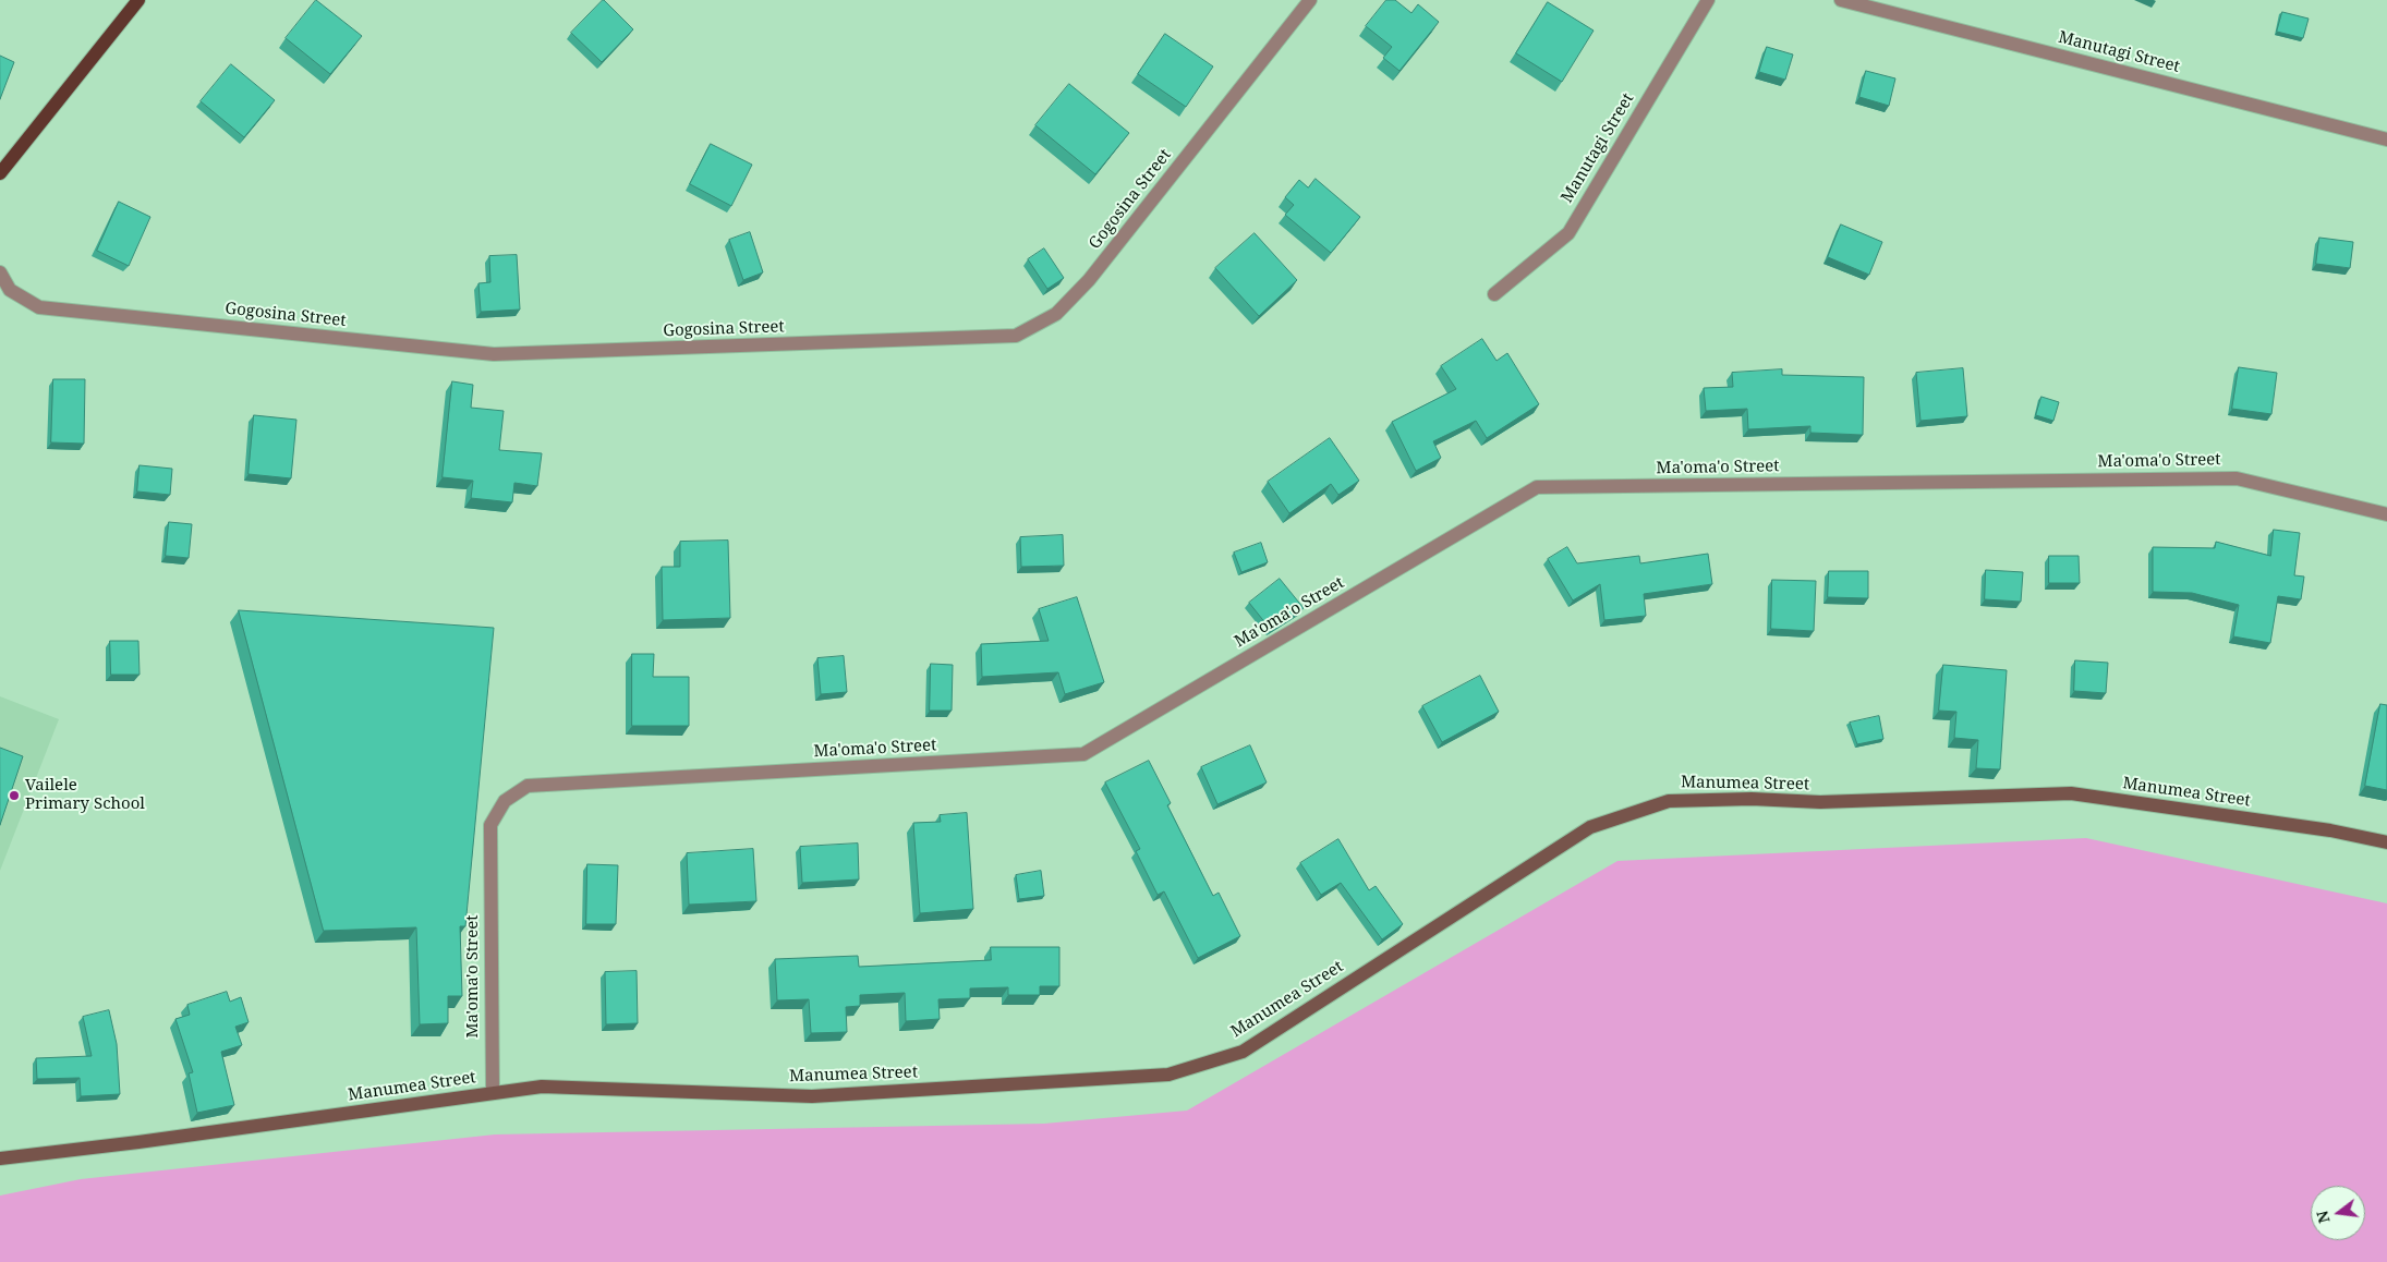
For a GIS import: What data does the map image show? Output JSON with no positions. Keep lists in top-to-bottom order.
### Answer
{
  "streets": {
    "main road": ["Manumea Street"],
    "street": ["Manutagi Street", "Gogosina Street", "Ma'oma'o Street"]
  },
  "crossings": [
    ["Ma'oma'o Street", "Manumea Street"]
  ],
  "places": ["Vailele Primary School"],
  "north": "left"
}
